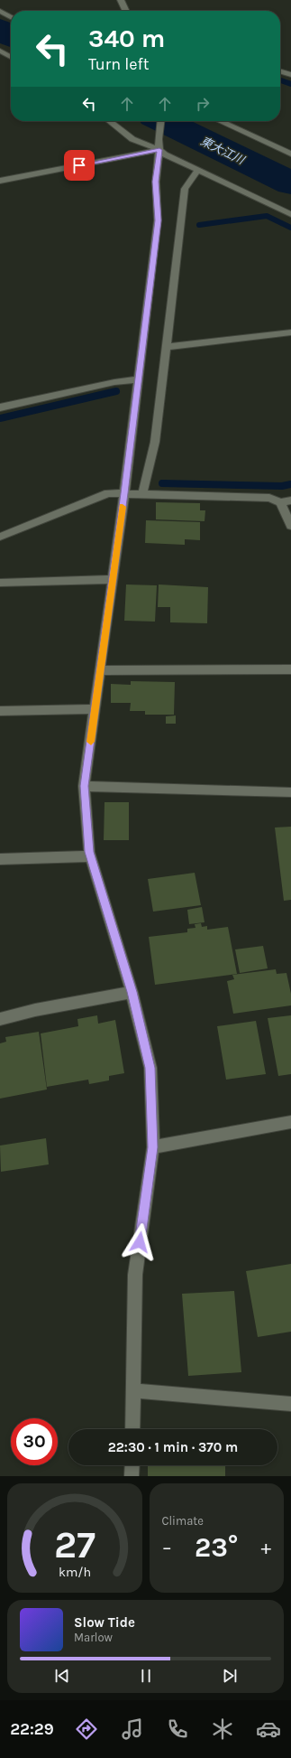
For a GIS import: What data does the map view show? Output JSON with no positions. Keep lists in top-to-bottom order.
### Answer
{
  "water": ["東大江川"],
  "page": {
    "turn": ["340 m", "Turn left"],
    "limit": "30",
    "trip": "22:30 · 1 min · 370 m",
    "tile": "Climate",
    "heat": ["−", "23°", "+"],
    "song": ["Slow Tide", "Marlow"],
    "tabs": "22:29",
    "gauge": ["27", "km/h"]
  }
}
